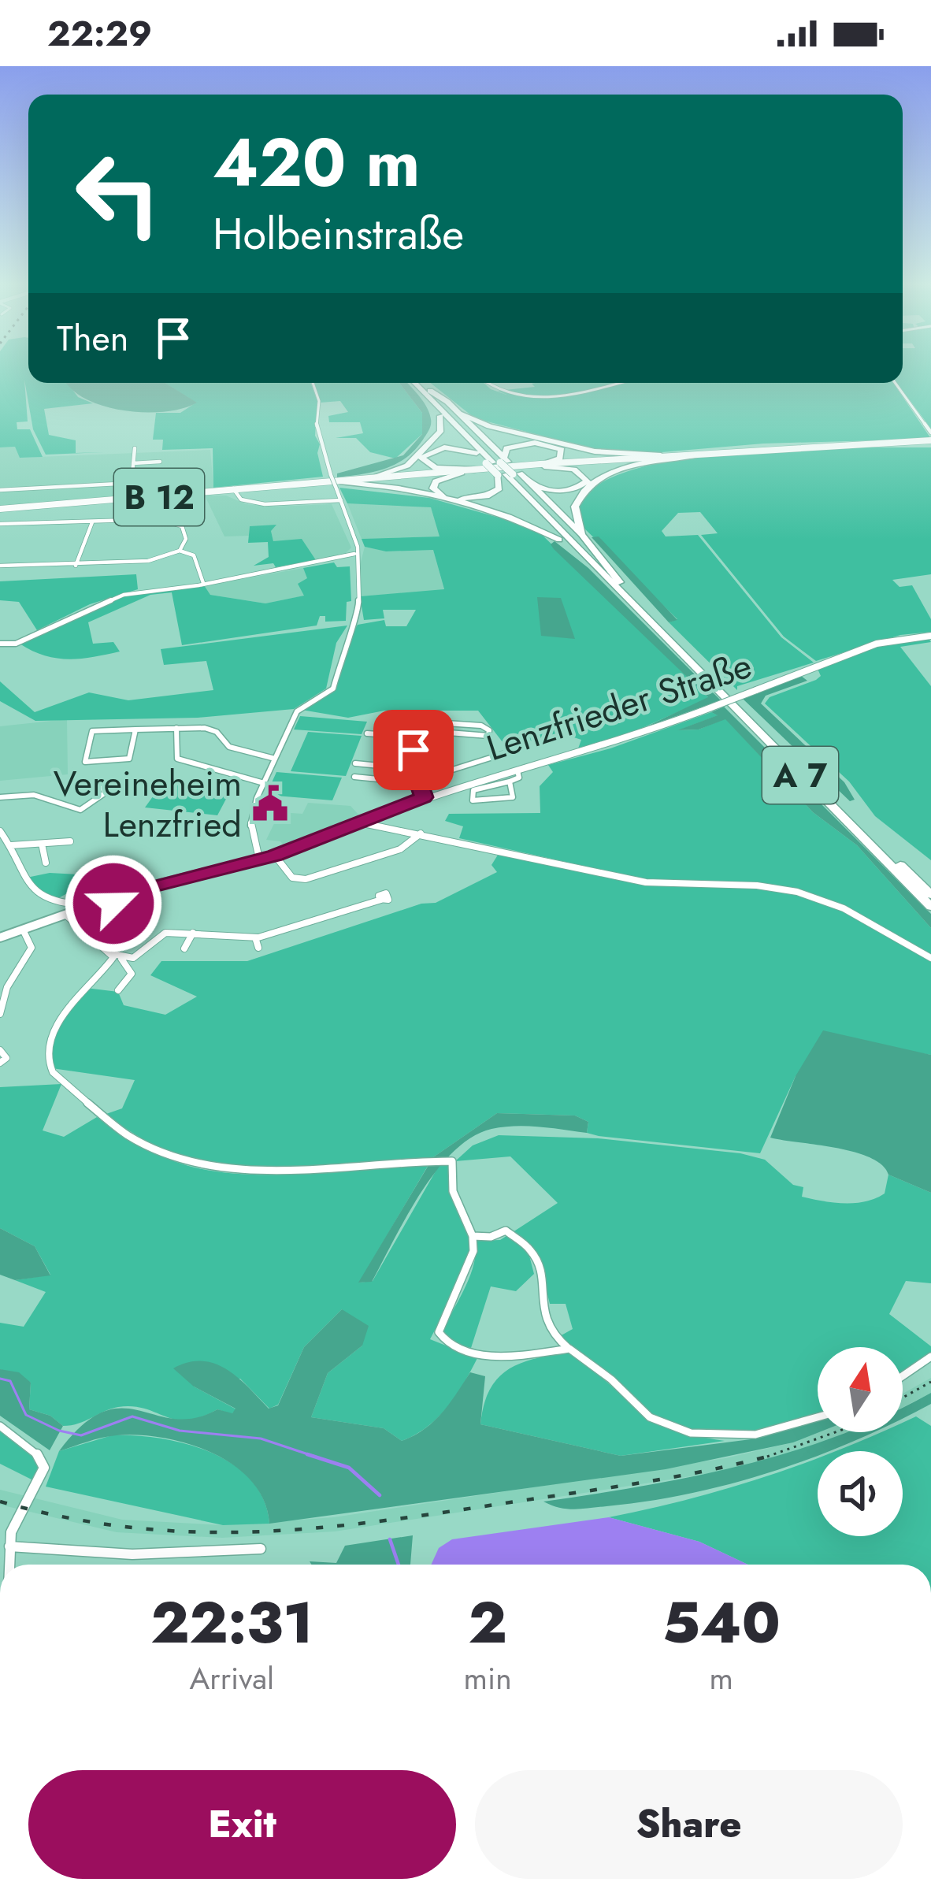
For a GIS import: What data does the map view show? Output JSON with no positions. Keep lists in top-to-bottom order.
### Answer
{
  "streets": {
    "highway": ["A 7"],
    "main road": ["B 12"],
    "street": ["Lenzfrieder Straße"]
  },
  "crossings": [
    ["B 12", "A 7"]
  ],
  "places": {
    "public building": ["Vereineheim Lenzfried"]
  },
  "north": "top",
  "page": {
    "status": "22:29",
    "turn": ["420 m", "Holbeinstraße"],
    "then": "Then",
    "eta": [
      "22:31",
      "Arrival",
      "2",
      "min",
      "540",
      "m"
    ],
    "buttons": ["Exit", "Share"]
  }
}
